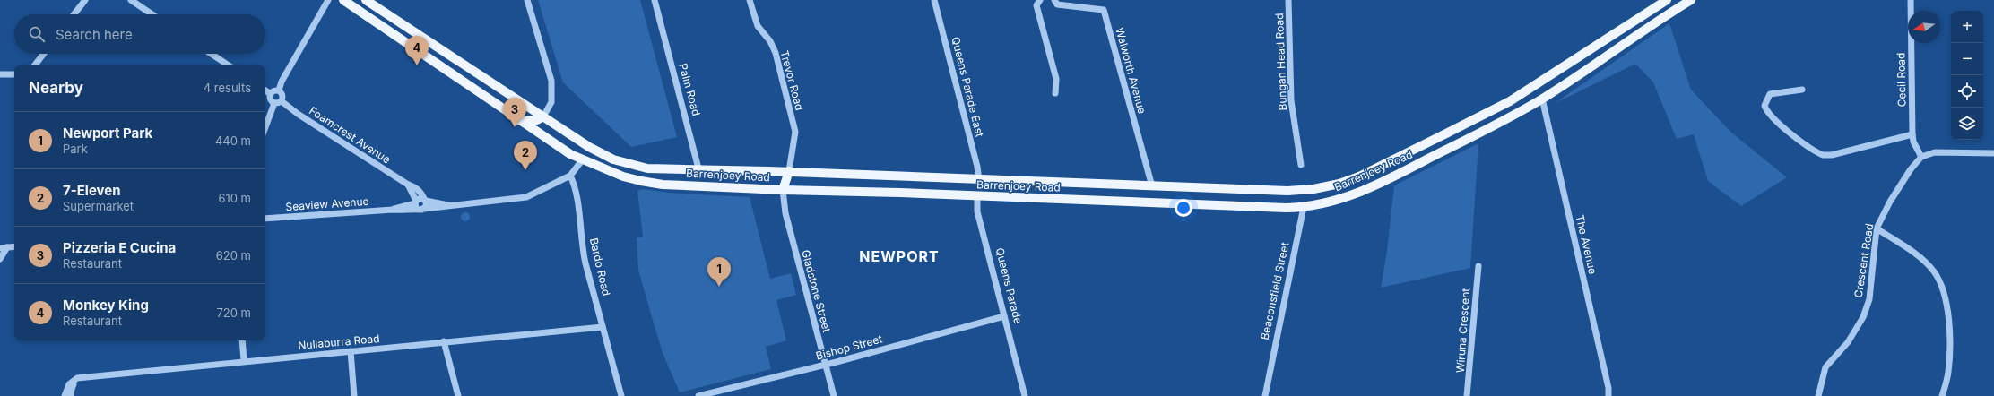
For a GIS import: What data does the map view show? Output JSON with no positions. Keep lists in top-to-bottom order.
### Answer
{
  "streets": {
    "main road": [
      "Palm Road",
      "Barrenjoey Road",
      "Queens Parade",
      "Beaconsfield Street"
    ],
    "street": [
      "Bungan Head Road",
      "Walworth Avenue",
      "Cecil Road",
      "Trevor Road",
      "Queens Parade East",
      "Foamcrest Avenue",
      "Seaview Avenue",
      "The Avenue",
      "Crescent Road",
      "Bardo Road",
      "Gladstone Street",
      "Wiruna Crescent",
      "Nullaburra Road",
      "Bishop Street"
    ]
  },
  "crossings": [
    ["Walworth Avenue", "Barrenjoey Road"],
    ["Cecil Road", "Crescent Road"],
    ["Trevor Road", "Barrenjoey Road"],
    ["Queens Parade East", "Barrenjoey Road"],
    ["Queens Parade East", "Queens Parade"],
    ["Palm Road", "Barrenjoey Road"],
    ["Foamcrest Avenue", "Seaview Avenue"],
    ["Barrenjoey Road", "The Avenue"],
    ["Barrenjoey Road", "Queens Parade"],
    ["Barrenjoey Road", "Gladstone Street"],
    ["Barrenjoey Road", "Beaconsfield Street"],
    ["Bardo Road", "Nullaburra Road"],
    ["Queens Parade", "Bishop Street"],
    ["Gladstone Street", "Bishop Street"]
  ],
  "districts": ["NEWPORT"],
  "north": "left",
  "page": {
    "map_buttons": ["+", "−"],
    "search": "Search here",
    "pins": [
      "4",
      "3",
      "2",
      "1"
    ],
    "heading": ["Nearby", "4 results"],
    "list": [
      {
        "mark": "1",
        "name": "Newport Park",
        "note": "Park",
        "value": "440 m"
      },
      {
        "mark": "2",
        "name": "7-Eleven",
        "note": "Supermarket",
        "value": "610 m"
      },
      {
        "mark": "3",
        "name": "Pizzeria E Cucina",
        "note": "Restaurant",
        "value": "620 m"
      },
      {
        "mark": "4",
        "name": "Monkey King",
        "note": "Restaurant",
        "value": "720 m"
      }
    ]
  }
}
